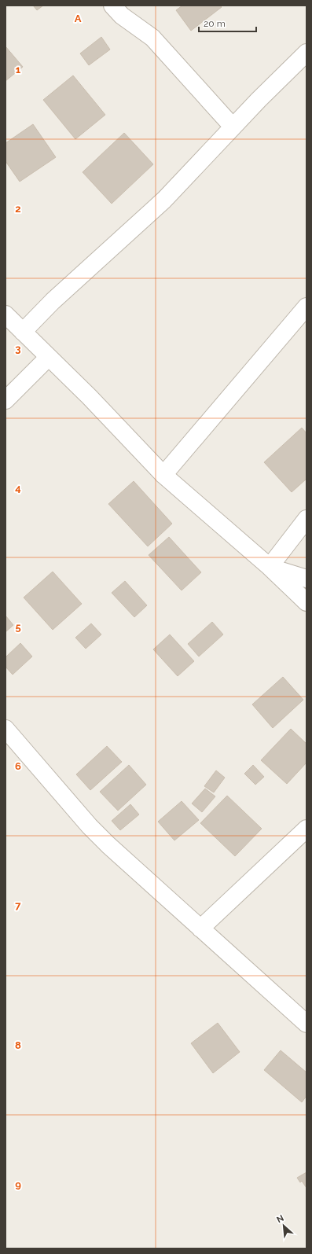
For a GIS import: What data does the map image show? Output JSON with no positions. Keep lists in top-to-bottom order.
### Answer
{
  "scale_bar": "20 m",
  "north": "top left",
  "grid": {
    "columns": ["A"],
    "rows": [
      "1",
      "2",
      "3",
      "4",
      "5",
      "6",
      "7",
      "8",
      "9"
    ]
  }
}
